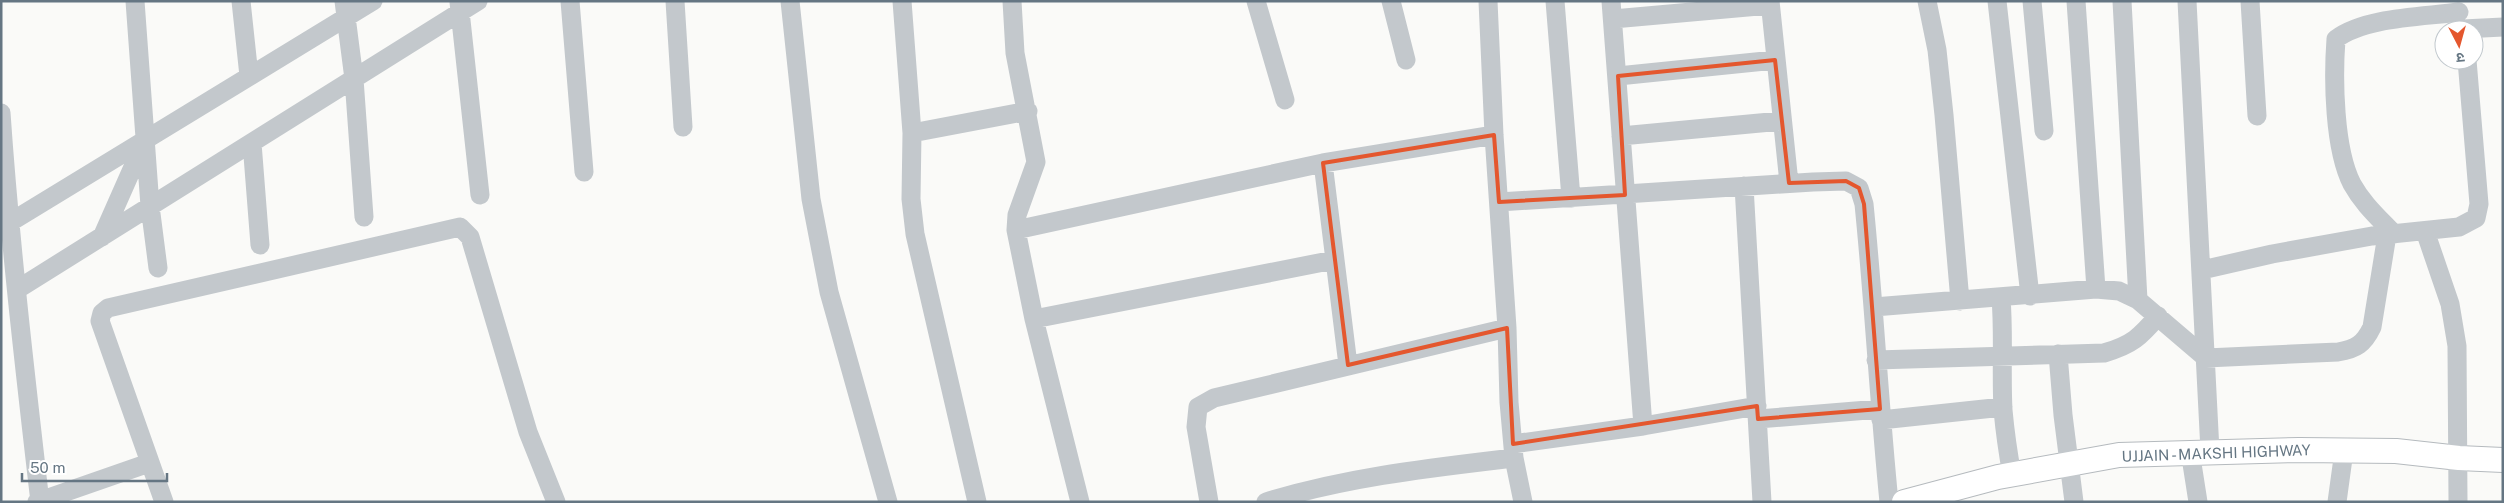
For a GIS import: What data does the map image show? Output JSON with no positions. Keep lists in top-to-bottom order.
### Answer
{
  "streets": {
    "main road": ["UJJAIN - MAKSHI HIGHWAY"]
  },
  "scale_bar": "50 m",
  "north": "bottom"
}
